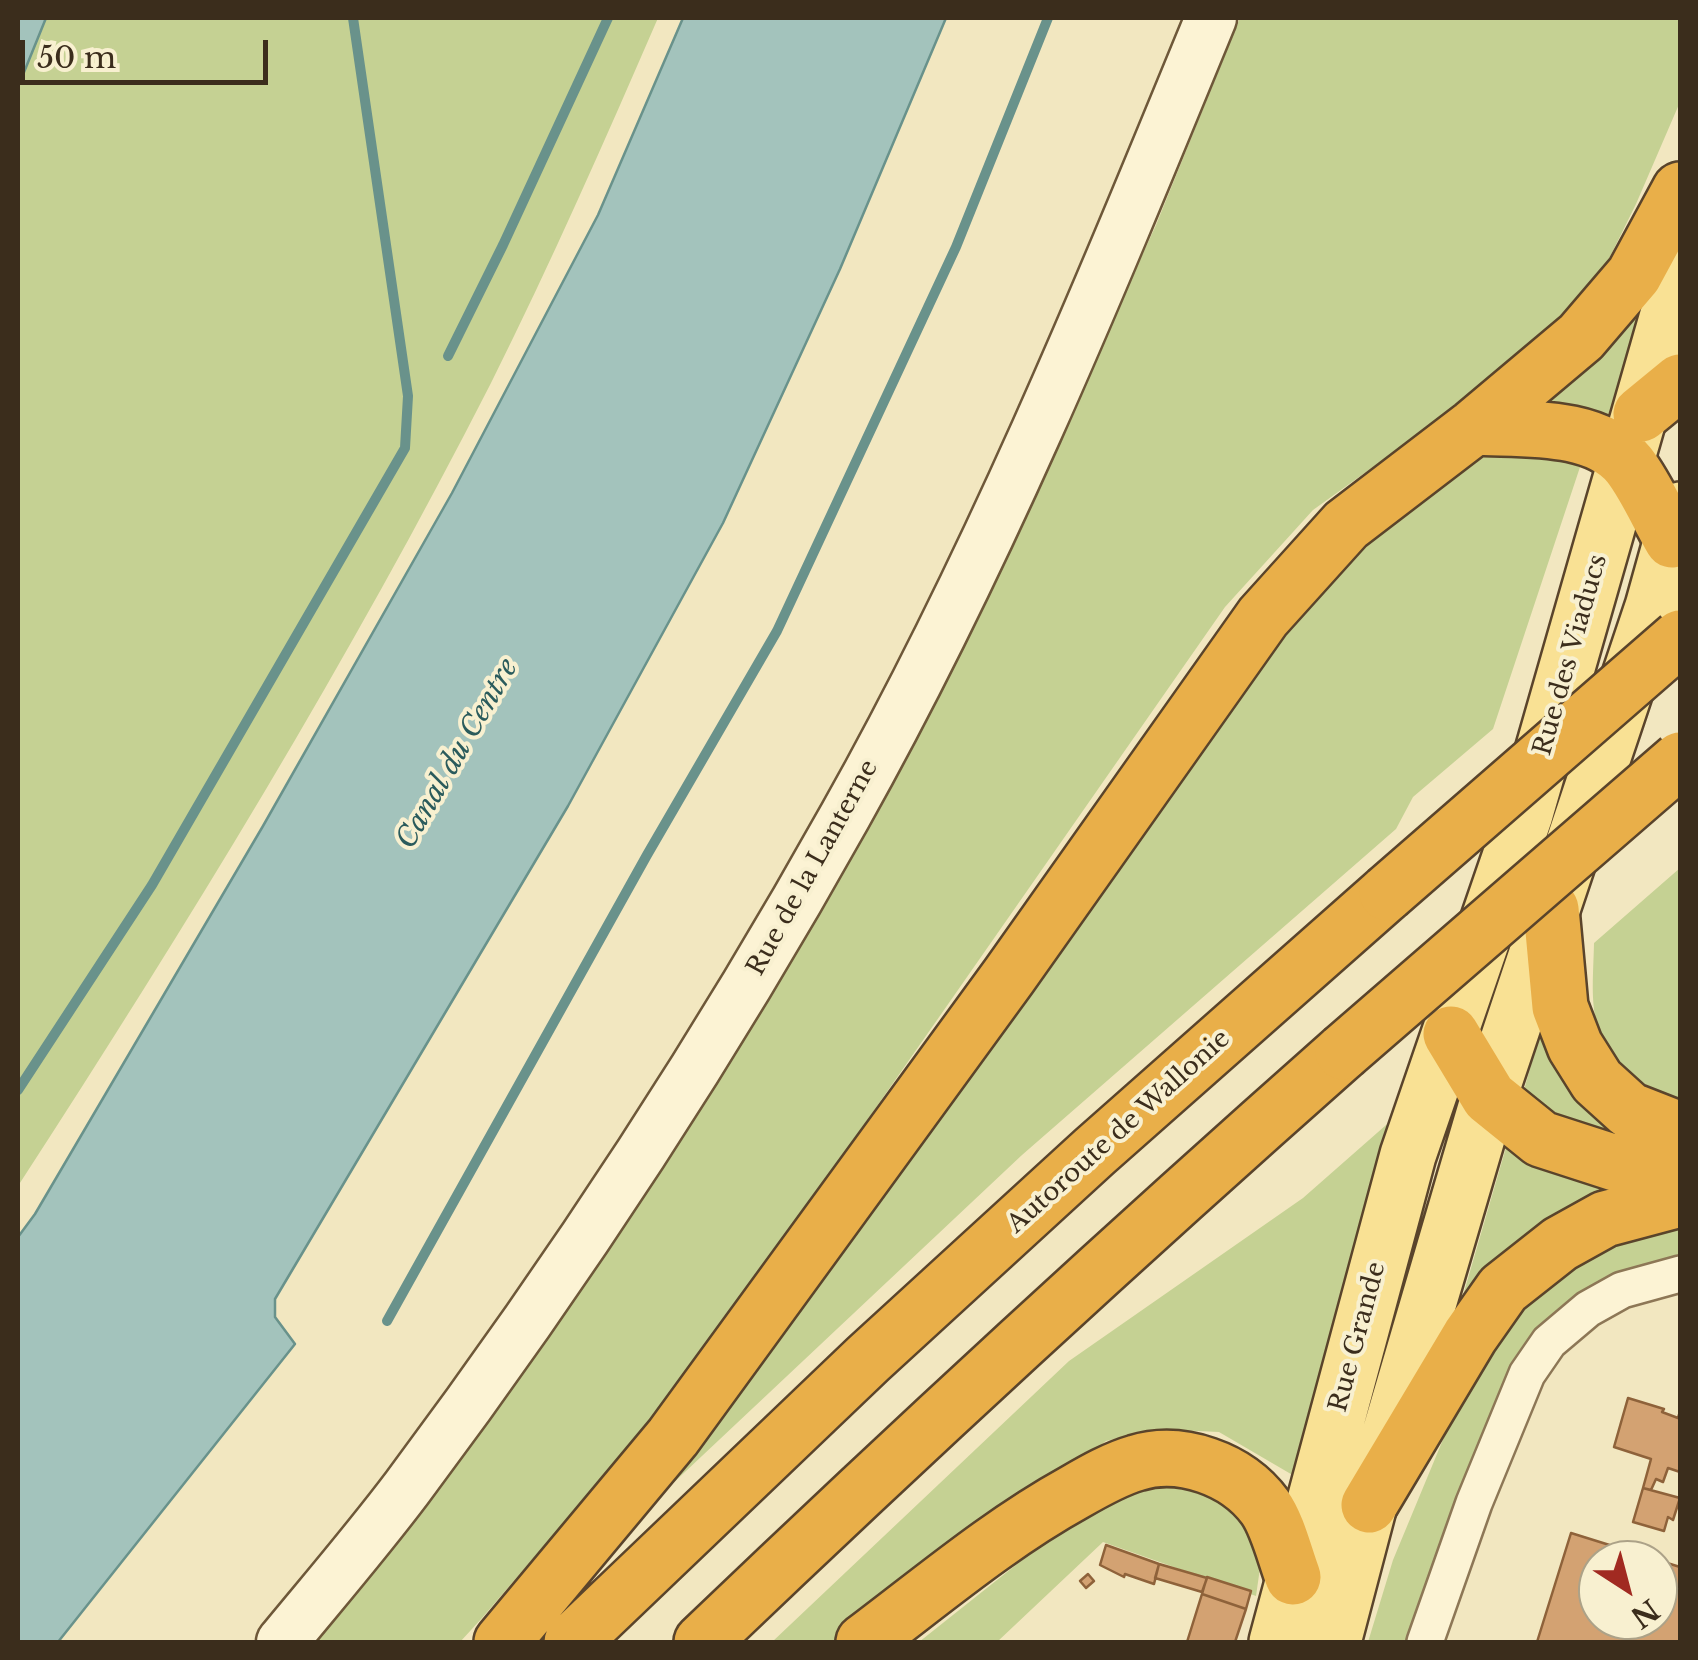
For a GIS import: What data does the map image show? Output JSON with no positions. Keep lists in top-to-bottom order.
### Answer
{
  "streets": {
    "highway": ["Autoroute de Wallonie"],
    "main road": ["Rue des Viaducs", "Rue de la Lanterne", "Rue Grande"]
  },
  "crossings": [
    ["Rue des Viaducs", "Rue Grande"]
  ],
  "water": ["Canal du Centre"],
  "scale_bar": "50 m",
  "north": "bottom right"
}
